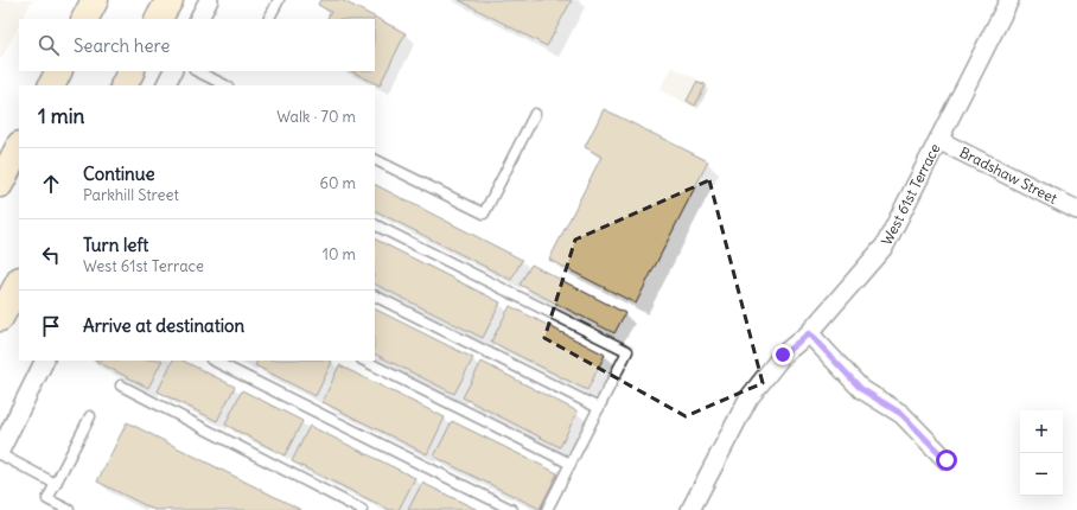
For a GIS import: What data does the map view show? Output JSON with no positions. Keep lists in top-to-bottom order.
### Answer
{
  "streets": {
    "street": ["Bradshaw Street", "West 61st Terrace"]
  },
  "crossings": [
    ["Bradshaw Street", "West 61st Terrace"]
  ],
  "page": {
    "search": "Search here",
    "heading": ["1 min", "Walk · 70 m"],
    "list": [
      ["Continue", "Parkhill Street", "60 m"],
      ["Turn left", "West 61st Terrace", "10 m"],
      "Arrive at destination"
    ],
    "map_buttons": ["+", "−"]
  }
}
